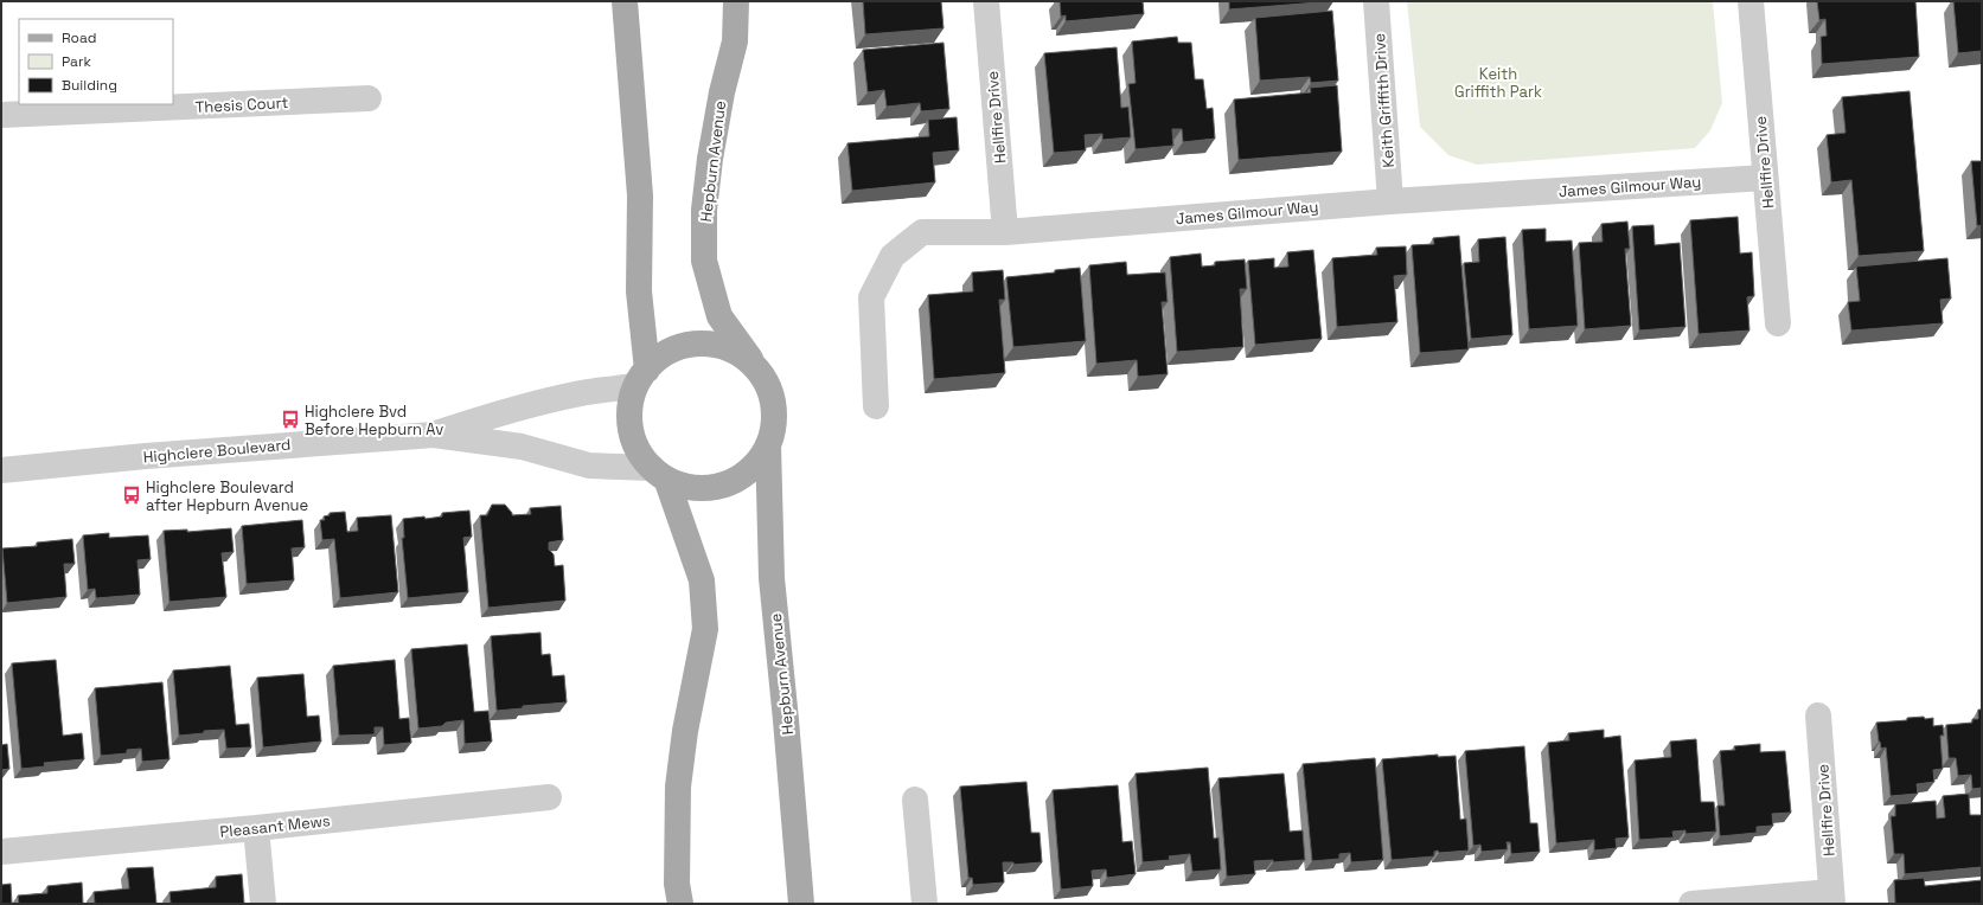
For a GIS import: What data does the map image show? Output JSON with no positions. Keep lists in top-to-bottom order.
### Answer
{
  "streets": {
    "main road": ["Hepburn Avenue"],
    "street": [
      "Keith Griffith Drive",
      "Thesis Court",
      "Hellfire Drive",
      "James Gilmour Way",
      "Highclere Boulevard",
      "Pleasant Mews"
    ]
  },
  "crossings": [
    ["Keith Griffith Drive", "James Gilmour Way"],
    ["Hellfire Drive", "James Gilmour Way"],
    ["Hepburn Avenue", "Highclere Boulevard"]
  ],
  "parks": ["Keith Griffith Park"],
  "places": {
    "bus stop": ["Highclere Bvd Before Hepburn Av", "Highclere Boulevard after Hepburn Avenue"]
  },
  "legend": ["Road", "Park", "Building"]
}
